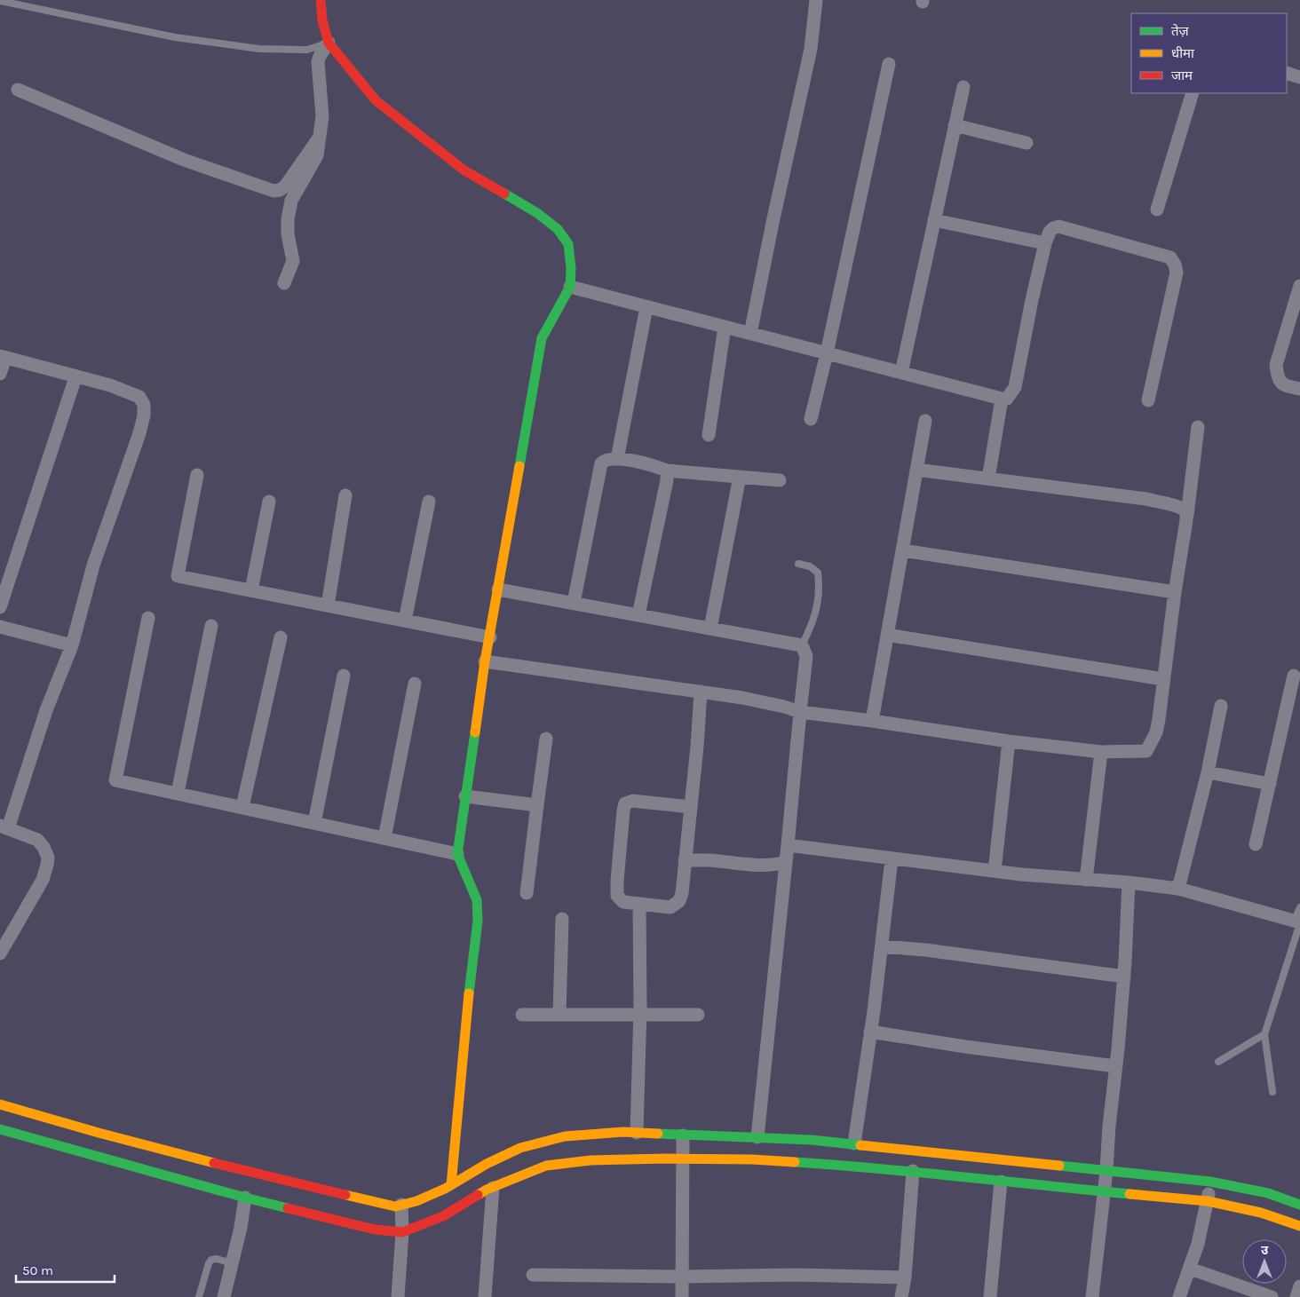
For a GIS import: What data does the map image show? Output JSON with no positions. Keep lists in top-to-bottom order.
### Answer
{
  "legend": ["तेज़", "धीमा", "जाम"],
  "scale_bar": "50 m",
  "north": "top"
}
